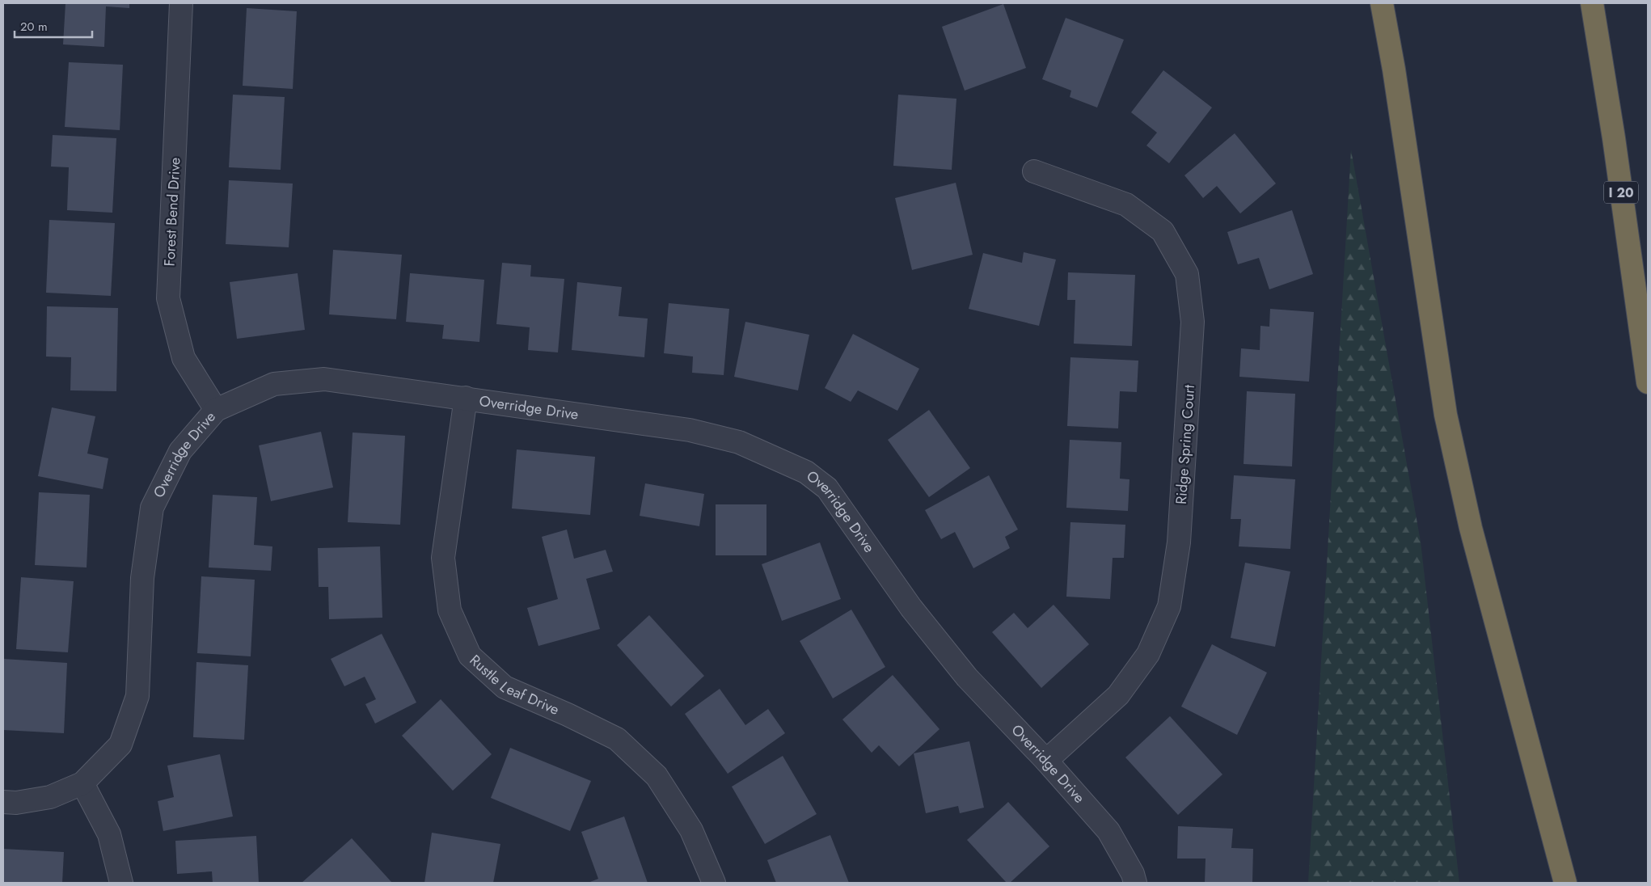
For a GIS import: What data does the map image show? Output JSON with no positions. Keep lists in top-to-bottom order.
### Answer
{
  "streets": {
    "highway": ["I 20"],
    "street": [
      "Forest Bend Drive",
      "Overridge Drive",
      "Ridge Spring Court",
      "Rustle Leaf Drive"
    ]
  },
  "crossings": [
    ["Forest Bend Drive", "Overridge Drive"],
    ["Overridge Drive", "Ridge Spring Court"],
    ["Overridge Drive", "Rustle Leaf Drive"]
  ],
  "scale_bar": "20 m"
}
